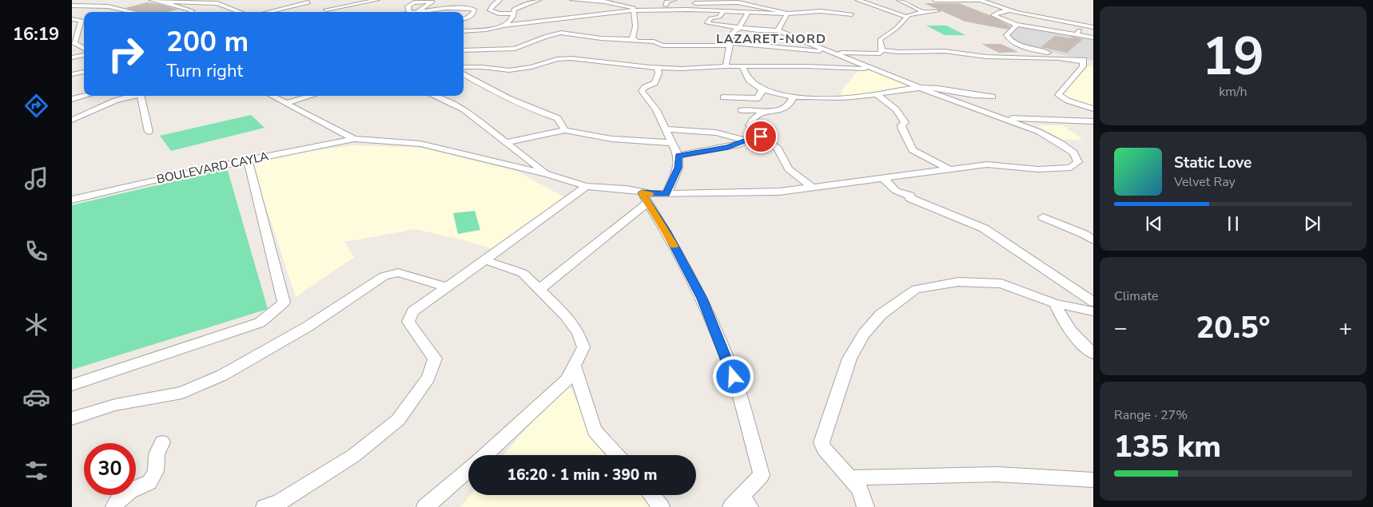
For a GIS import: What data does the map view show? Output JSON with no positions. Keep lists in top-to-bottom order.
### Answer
{
  "streets": {
    "street": ["BOULEVARD CAYLA"]
  },
  "districts": ["LAZARET-NORD"],
  "page": {
    "tabs": "16:19",
    "tile": [
      ["19", "km/h"],
      "Climate",
      ["Range · 27%", "135 km"]
    ],
    "turn": ["200 m", "Turn right"],
    "song": ["Static Love", "Velvet Ray"],
    "heat": ["−", "20.5°", "+"],
    "limit": "30",
    "trip": "16:20 · 1 min · 390 m"
  }
}
